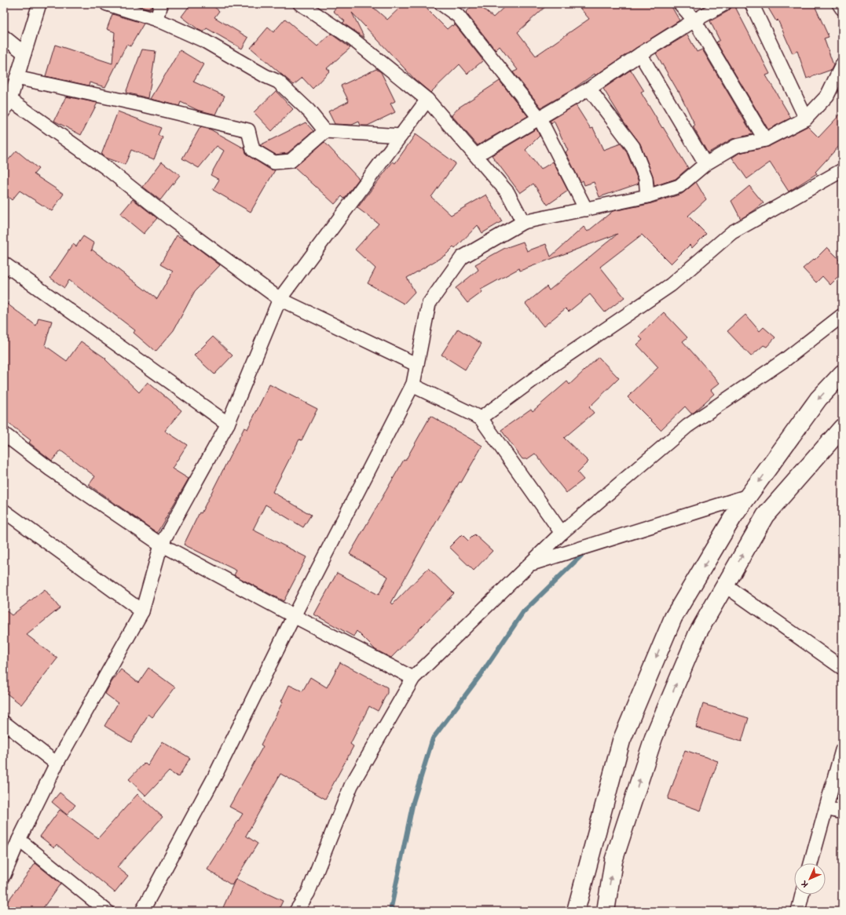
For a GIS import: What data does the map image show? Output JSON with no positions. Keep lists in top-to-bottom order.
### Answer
{
  "north": "bottom left"
}
